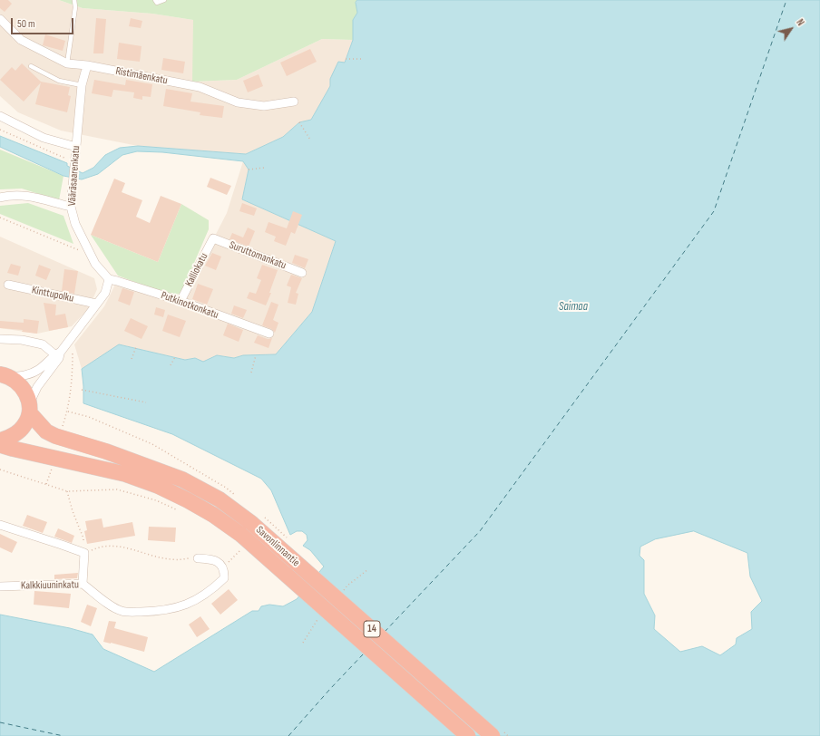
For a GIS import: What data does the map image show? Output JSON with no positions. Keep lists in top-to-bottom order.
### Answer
{
  "streets": {
    "highway": ["Savonlinnantie", "14"],
    "street": [
      "Ristimäenkatu",
      "Vääräsaarenkatu",
      "Suruttomankatu",
      "Kalliokatu",
      "Kinttupolku",
      "Putkinotkonkatu",
      "Kalkkiuuninkatu"
    ]
  },
  "crossings": [
    ["Ristimäenkatu", "Vääräsaarenkatu"],
    ["Vääräsaarenkatu", "Putkinotkonkatu"],
    ["Suruttomankatu", "Kalliokatu"],
    ["Kalliokatu", "Putkinotkonkatu"],
    ["Savonlinnantie", "14"]
  ],
  "water": ["Saimaa"],
  "scale_bar": "50 m",
  "north": "top right"
}
